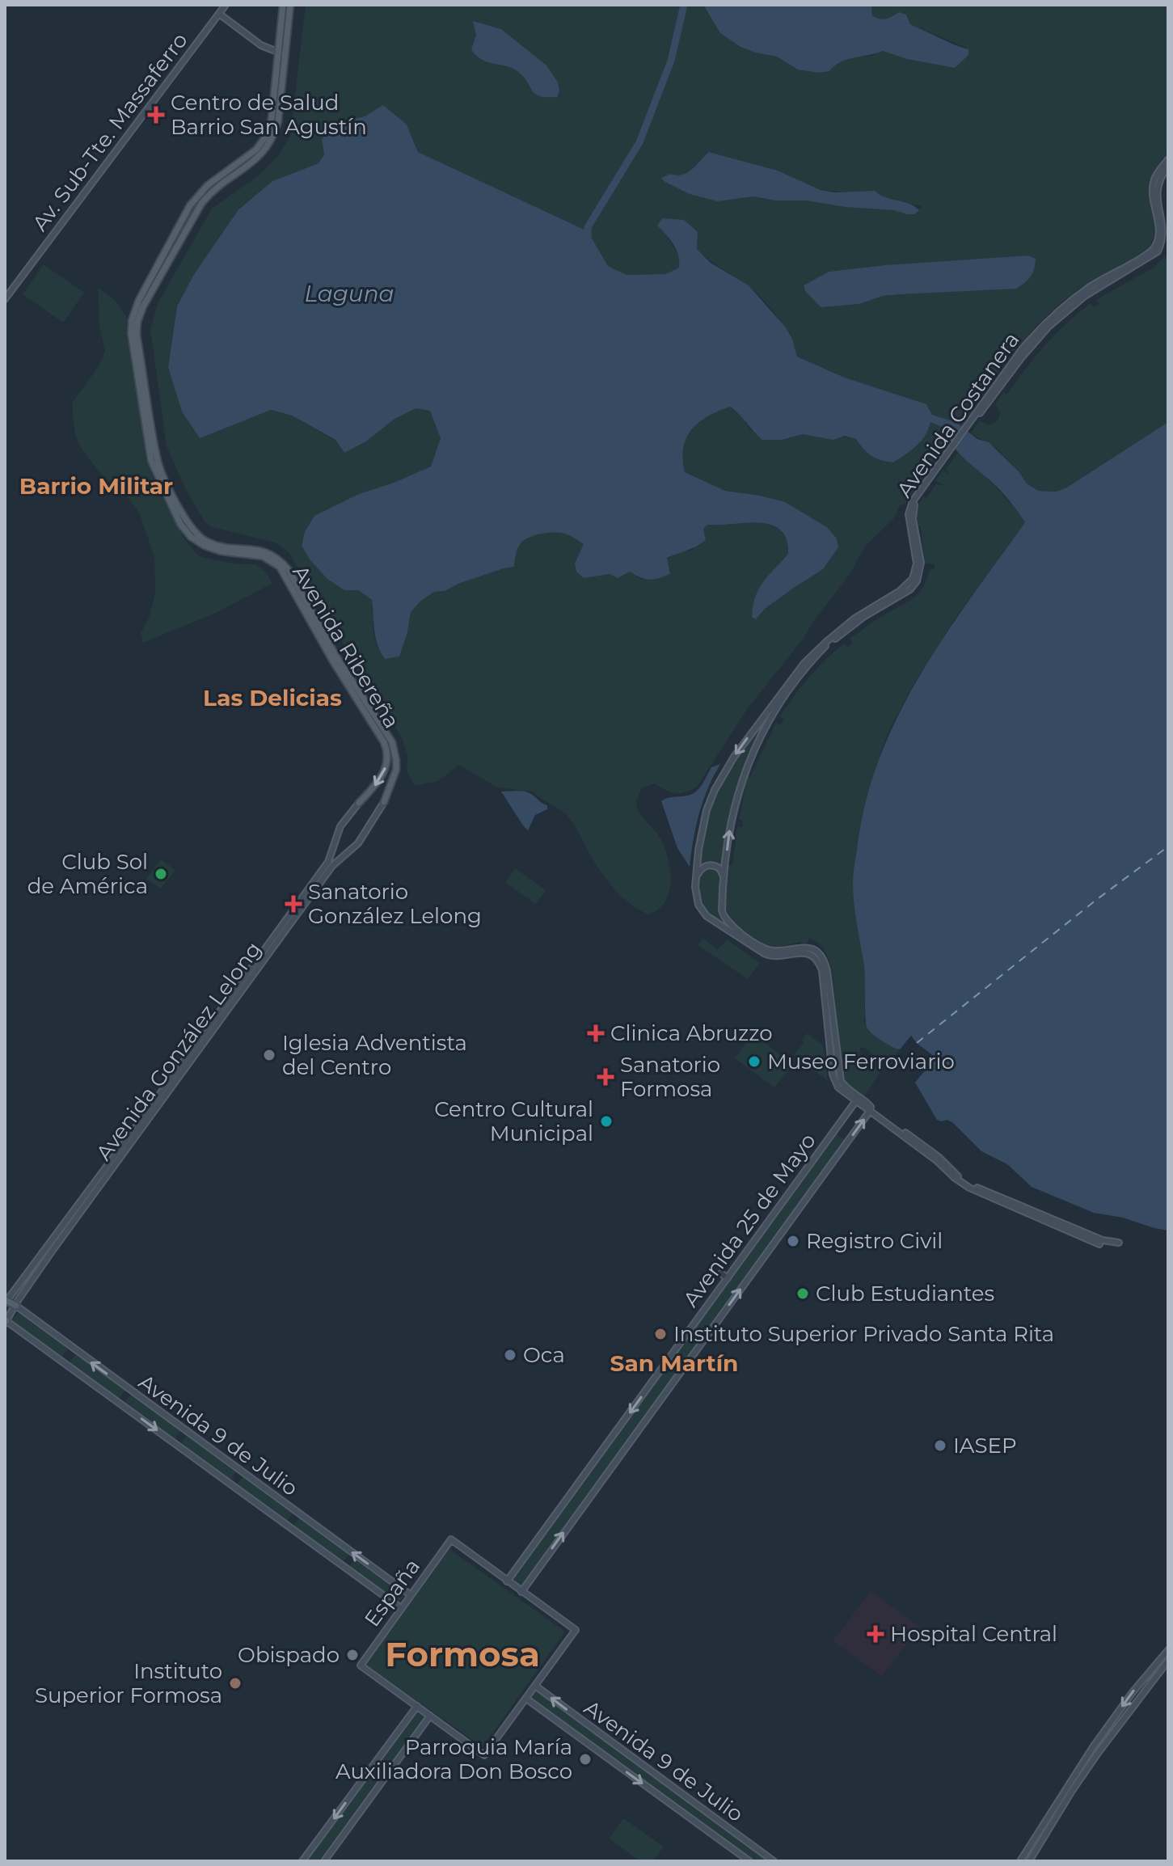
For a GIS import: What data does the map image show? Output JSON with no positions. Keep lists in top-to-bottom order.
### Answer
{
  "streets": {
    "main road": [
      "Av. Sub-Tte. Massaferro",
      "Avenida Costanera",
      "Avenida Ribereña",
      "Avenida González Lelong",
      "Avenida 25 de Mayo",
      "Avenida 9 de Julio",
      "España"
    ]
  },
  "crossings": [
    ["Avenida Costanera", "Avenida 25 de Mayo"],
    ["Avenida Ribereña", "Avenida González Lelong"],
    ["Avenida González Lelong", "Avenida 9 de Julio"],
    ["Avenida 25 de Mayo", "España"],
    ["Avenida 9 de Julio", "España"]
  ],
  "one_way": ["Avenida Ribereña"],
  "districts": [
    "Barrio Militar",
    "Las Delicias",
    "San Martín",
    "Formosa"
  ],
  "water": ["Laguna"],
  "places": {
    "health": [
      "Centro de Salud Barrio San Agustín",
      "Sanatorio González Lelong",
      "Clinica Abruzzo",
      "Sanatorio Formosa",
      "Hospital Central"
    ],
    "other": [
      "Club Sol de América",
      "Iglesia Adventista del Centro",
      "Museo Ferroviario",
      "Centro Cultural Municipal",
      "Registro Civil",
      "Club Estudiantes",
      "Instituto Superior Privado Santa Rita",
      "Oca",
      "IASEP",
      "Obispado",
      "Instituto Superior Formosa",
      "Parroquia María Auxiliadora Don Bosco"
    ]
  }
}
